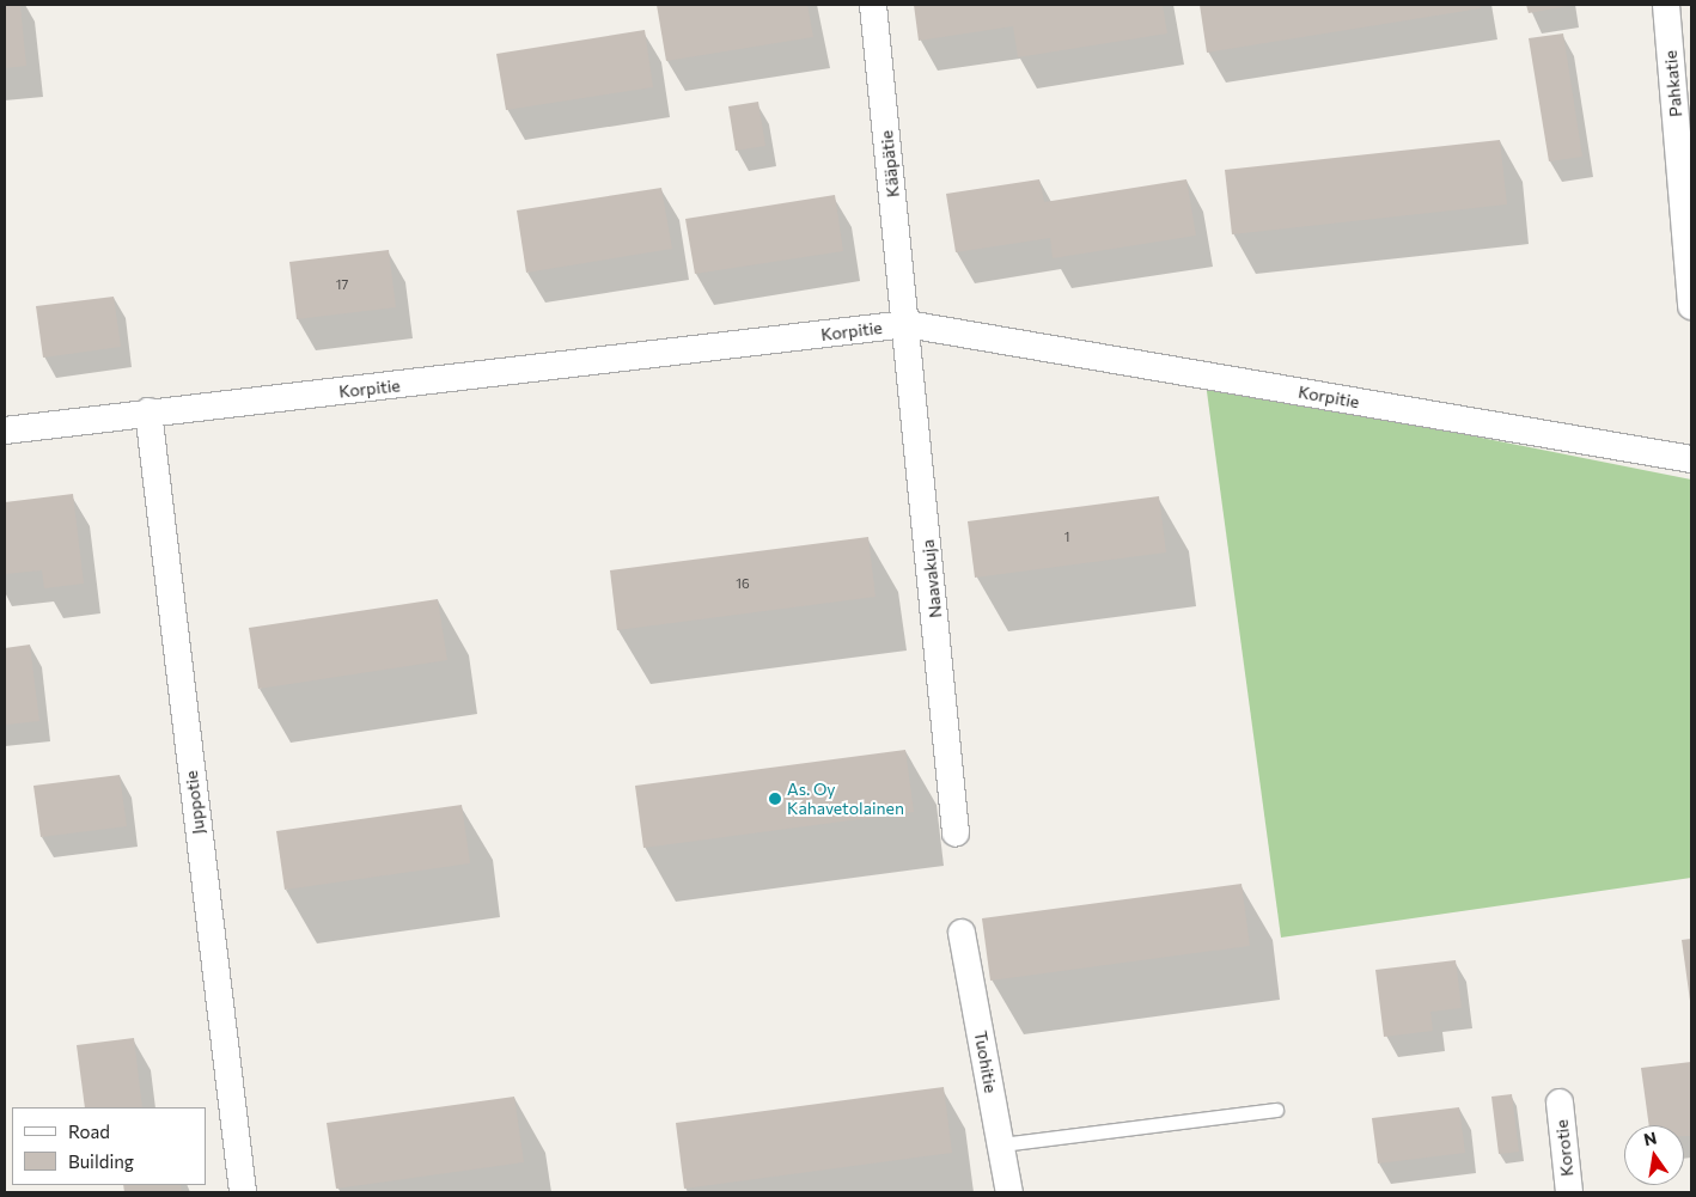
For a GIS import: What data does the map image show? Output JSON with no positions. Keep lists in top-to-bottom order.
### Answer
{
  "streets": {
    "street": [
      "Pahkatie",
      "Kääpätie",
      "Korpitie",
      "Naavakuja",
      "Juppotie",
      "Tuohitie",
      "Korotie"
    ]
  },
  "crossings": [
    ["Kääpätie", "Korpitie"],
    ["Kääpätie", "Naavakuja"],
    ["Korpitie", "Naavakuja"],
    ["Korpitie", "Juppotie"]
  ],
  "places": ["As. Oy Kahavetolainen"],
  "house_numbers": ["17", "1", "16"],
  "legend": ["Road", "Building"],
  "north": "top"
}
